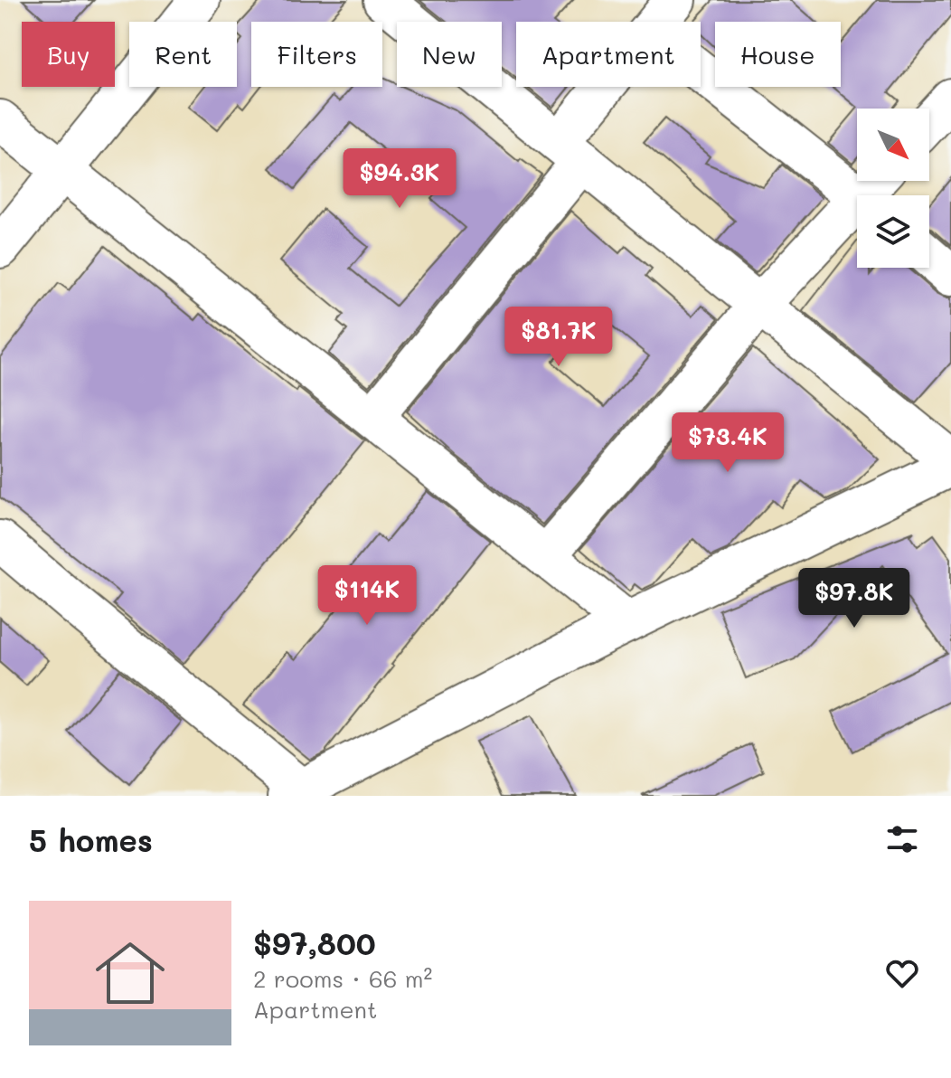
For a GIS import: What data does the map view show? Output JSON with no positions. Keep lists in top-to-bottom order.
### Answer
{
  "north": "bottom right",
  "page": {
    "chip": [
      "Buy",
      "Rent",
      "Filters",
      "New",
      "Apartment",
      "House"
    ],
    "price": [
      "$94.3K",
      "$81.7K",
      "$73.4K",
      "$114K",
      "$97.8K"
    ],
    "heading": "5 homes",
    "list": [
      {
        "name": "$97,800",
        "note": "2 rooms · 66 m² · Apartment"
      }
    ]
  }
}
